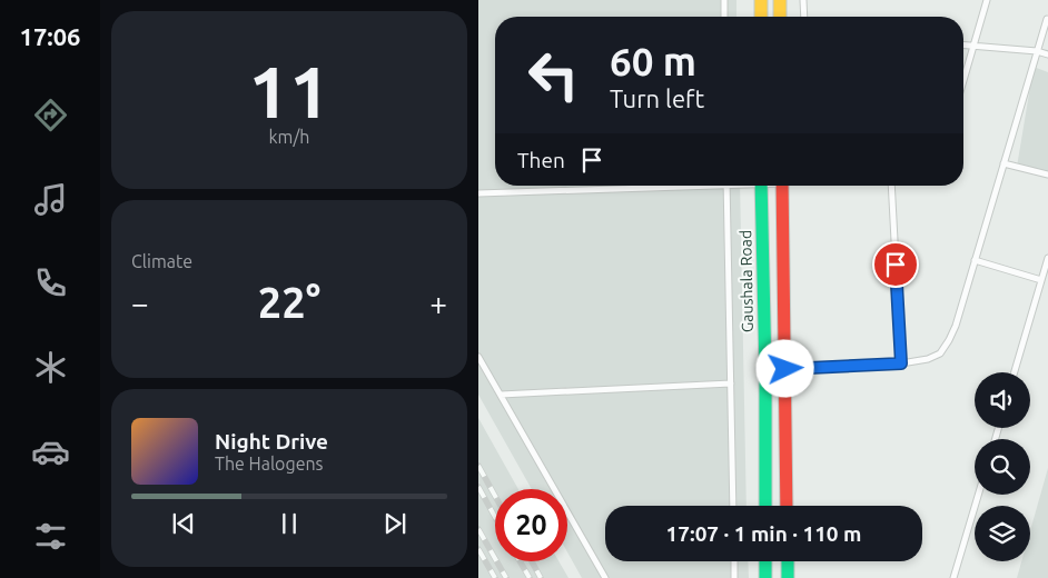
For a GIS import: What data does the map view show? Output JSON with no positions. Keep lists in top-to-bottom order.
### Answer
{
  "streets": {
    "street": ["Gaushala Road"]
  },
  "page": {
    "tabs": "17:06",
    "tile": [
      ["11", "km/h"],
      "Climate"
    ],
    "turn": ["60 m", "Turn left"],
    "then": "Then",
    "heat": ["−", "22°", "+"],
    "song": ["Night Drive", "The Halogens"],
    "limit": "20",
    "trip": "17:07 · 1 min · 110 m"
  }
}
